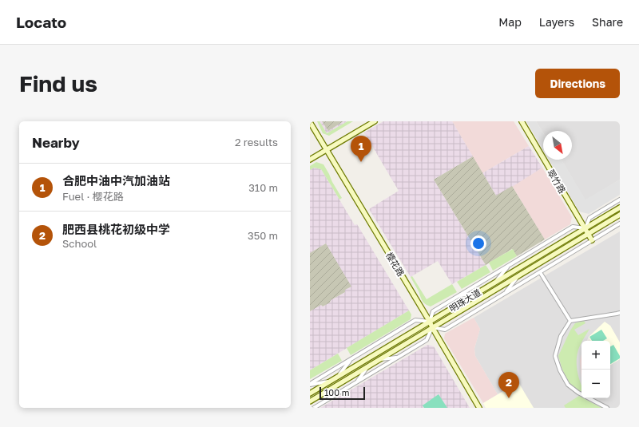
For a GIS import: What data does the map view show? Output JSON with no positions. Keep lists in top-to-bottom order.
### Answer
{
  "streets": {
    "main road": ["翠竹路", "樱花路", "明珠大道"]
  },
  "crossings": [
    ["翠竹路", "明珠大道"],
    ["樱花路", "明珠大道"]
  ],
  "scale_bar": "100 m",
  "north": "bottom right",
  "page": {
    "header": "Locato",
    "nav": ["Map", "Layers", "Share"],
    "buttons": "Directions",
    "title": "Find us",
    "heading": ["Nearby", "2 results"],
    "pins": ["1", "2"],
    "list": [
      {
        "mark": "1",
        "name": "合肥中油中汽加油站",
        "note": "Fuel · 樱花路",
        "value": "310 m"
      },
      {
        "mark": "2",
        "name": "肥西县桃花初级中学",
        "note": "School",
        "value": "350 m"
      }
    ],
    "map_buttons": ["+", "−"],
    "scale": "100 m"
  }
}
